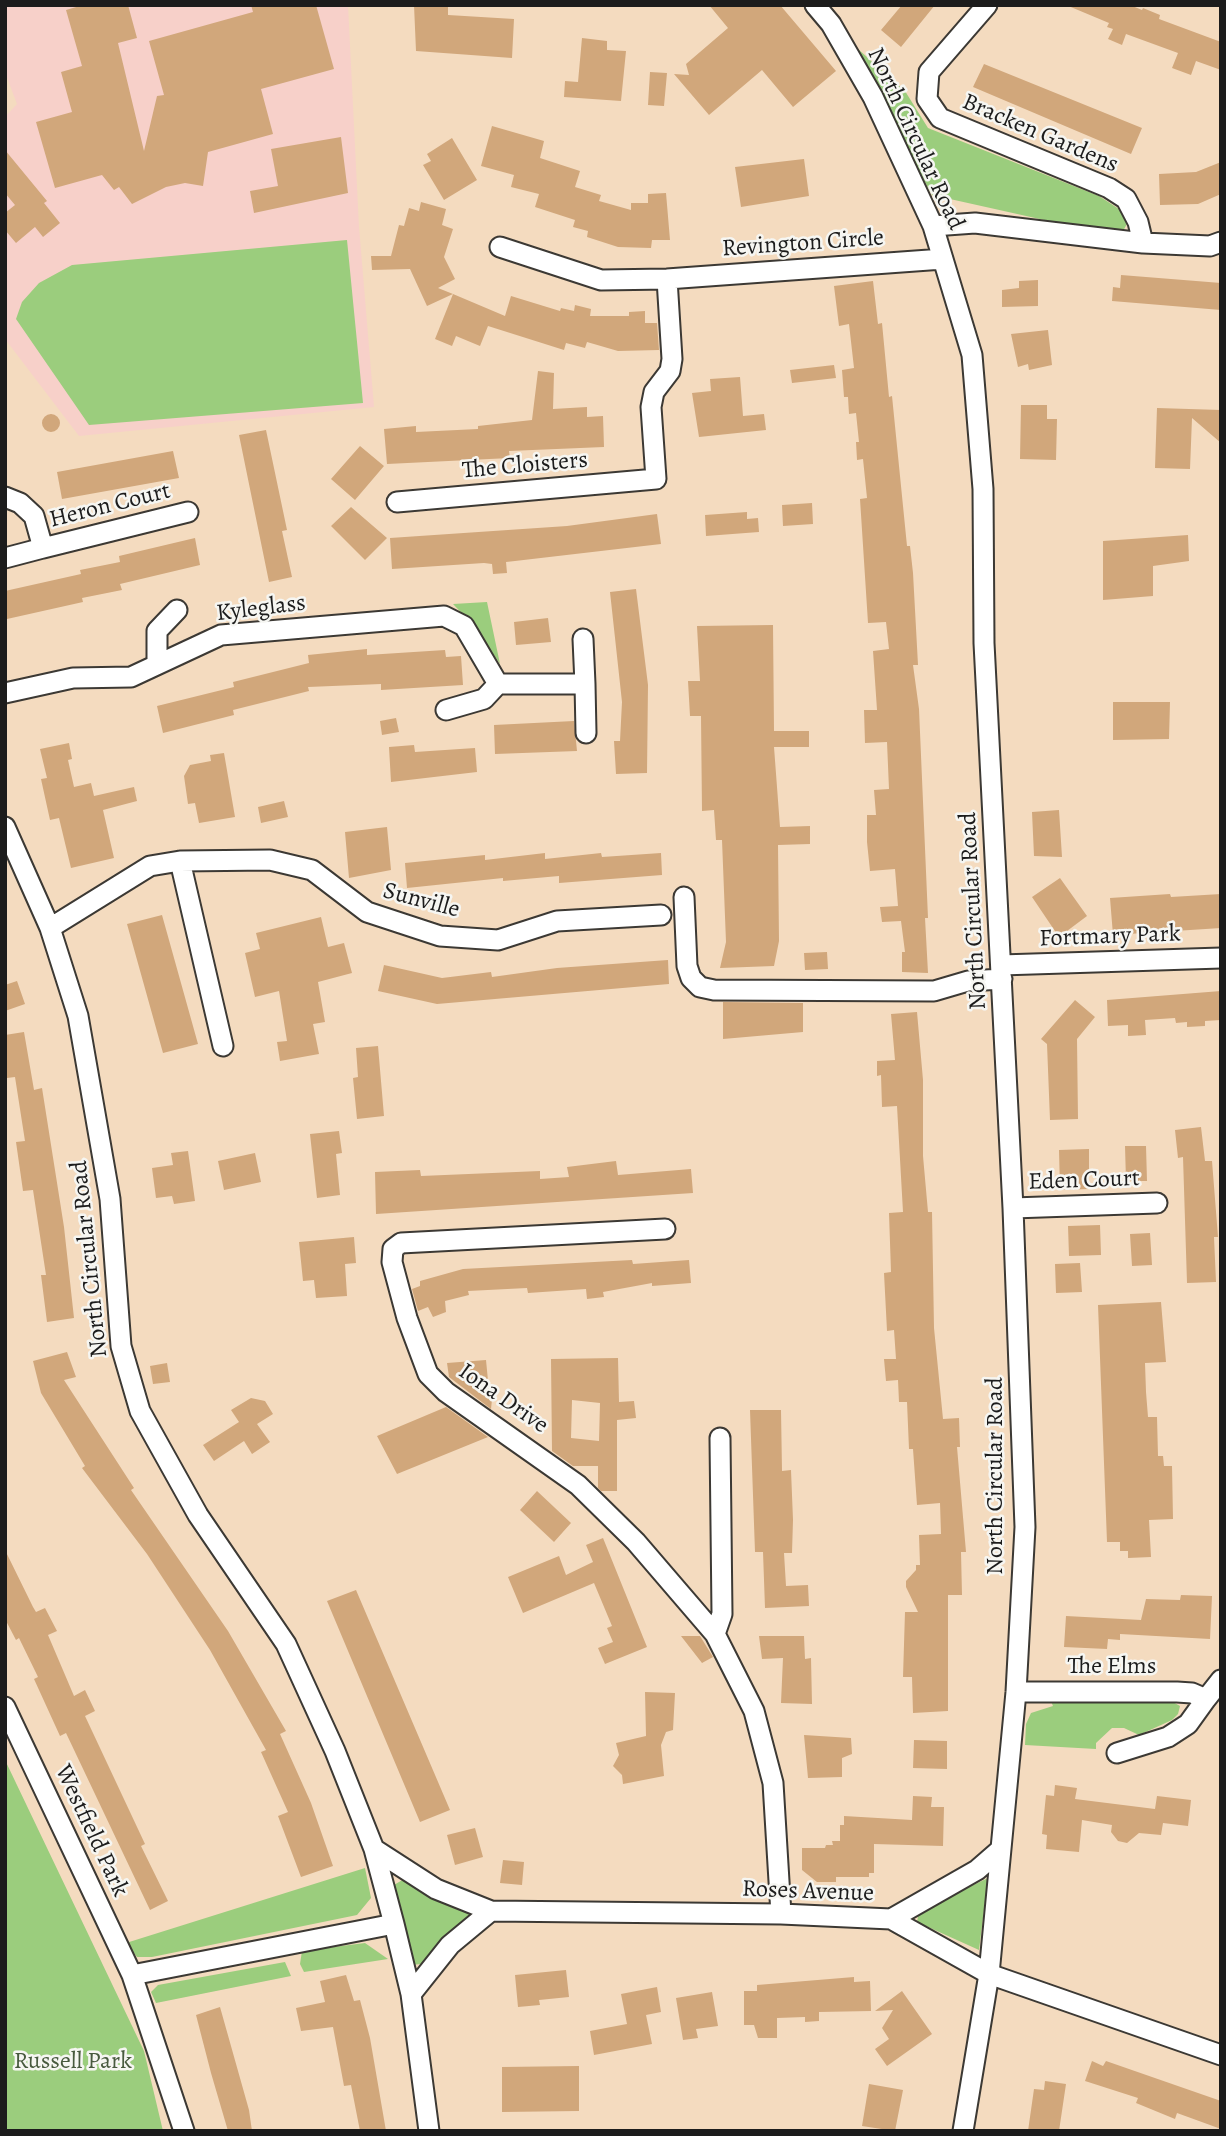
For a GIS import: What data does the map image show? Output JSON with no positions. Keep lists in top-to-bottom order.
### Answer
{
  "streets": {
    "street": [
      "Bracken Gardens",
      "North Circular Road",
      "Revington Circle",
      "The Cloisters",
      "Heron Court",
      "Kyleglass",
      "Sunville",
      "Fortmary Park",
      "Eden Court",
      "Iona Drive",
      "The Elms",
      "Westfield Park",
      "Roses Avenue"
    ]
  },
  "crossings": [
    ["North Circular Road", "Revington Circle"],
    ["North Circular Road", "Sunville"],
    ["North Circular Road", "Fortmary Park"],
    ["North Circular Road", "Eden Court"],
    ["North Circular Road", "The Elms"],
    ["North Circular Road", "Roses Avenue"],
    ["Revington Circle", "The Cloisters"],
    ["Iona Drive", "Roses Avenue"]
  ],
  "parks": ["Russell Park"]
}
